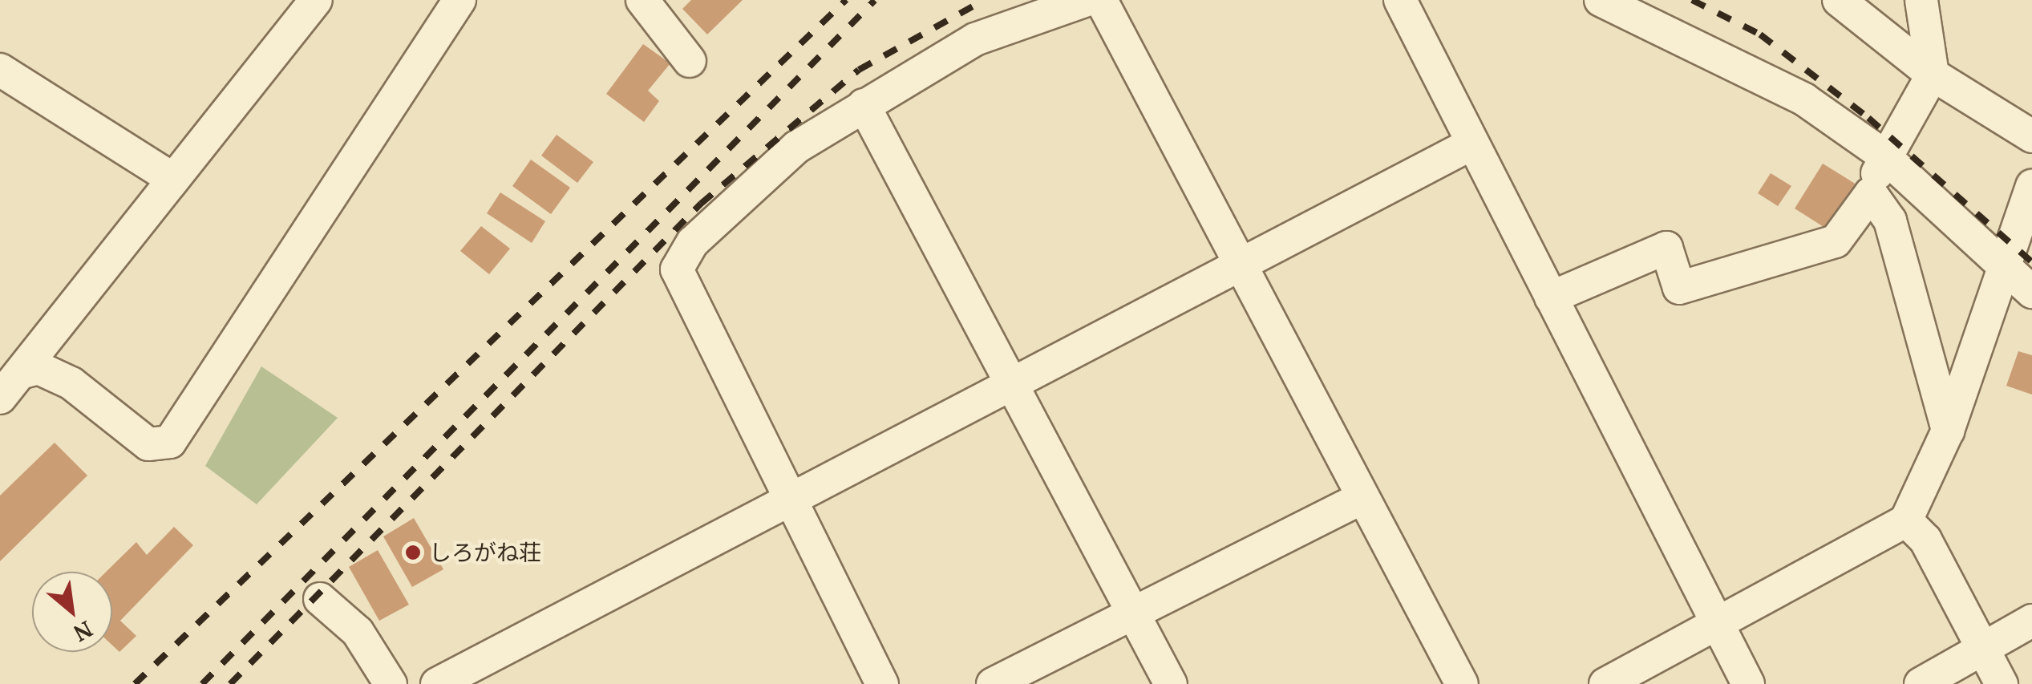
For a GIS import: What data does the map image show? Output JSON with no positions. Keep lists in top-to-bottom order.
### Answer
{
  "places": ["しろがね荘"],
  "north": "bottom right"
}
